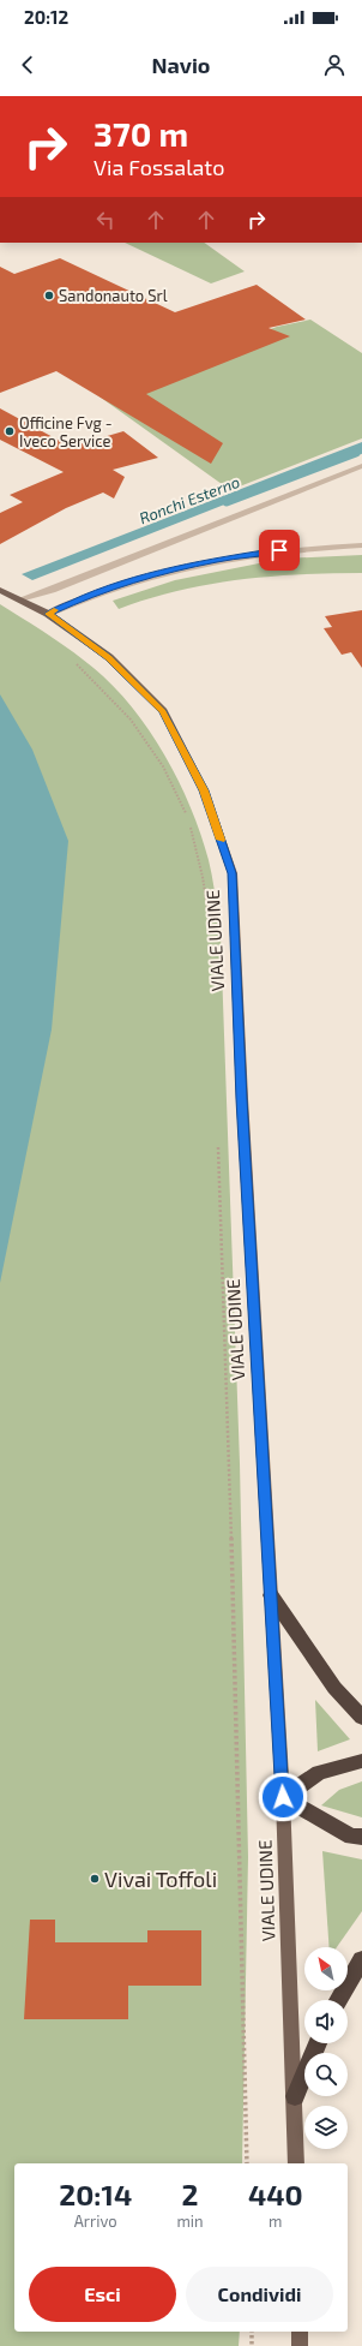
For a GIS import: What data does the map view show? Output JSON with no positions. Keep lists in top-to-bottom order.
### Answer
{
  "streets": {
    "main road": ["VIALE UDINE"]
  },
  "water": ["Ronchi Esterno"],
  "places": ["Sandonauto Srl", "Officine Fvg - Iveco Service", "Vivai Toffoli"],
  "north": "top left",
  "page": {
    "status": "20:12",
    "header": "Navio",
    "turn": ["370 m", "Via Fossalato"],
    "eta": [
      "20:14",
      "Arrivo",
      "2",
      "min",
      "440",
      "m"
    ],
    "buttons": ["Esci", "Condividi"]
  }
}
